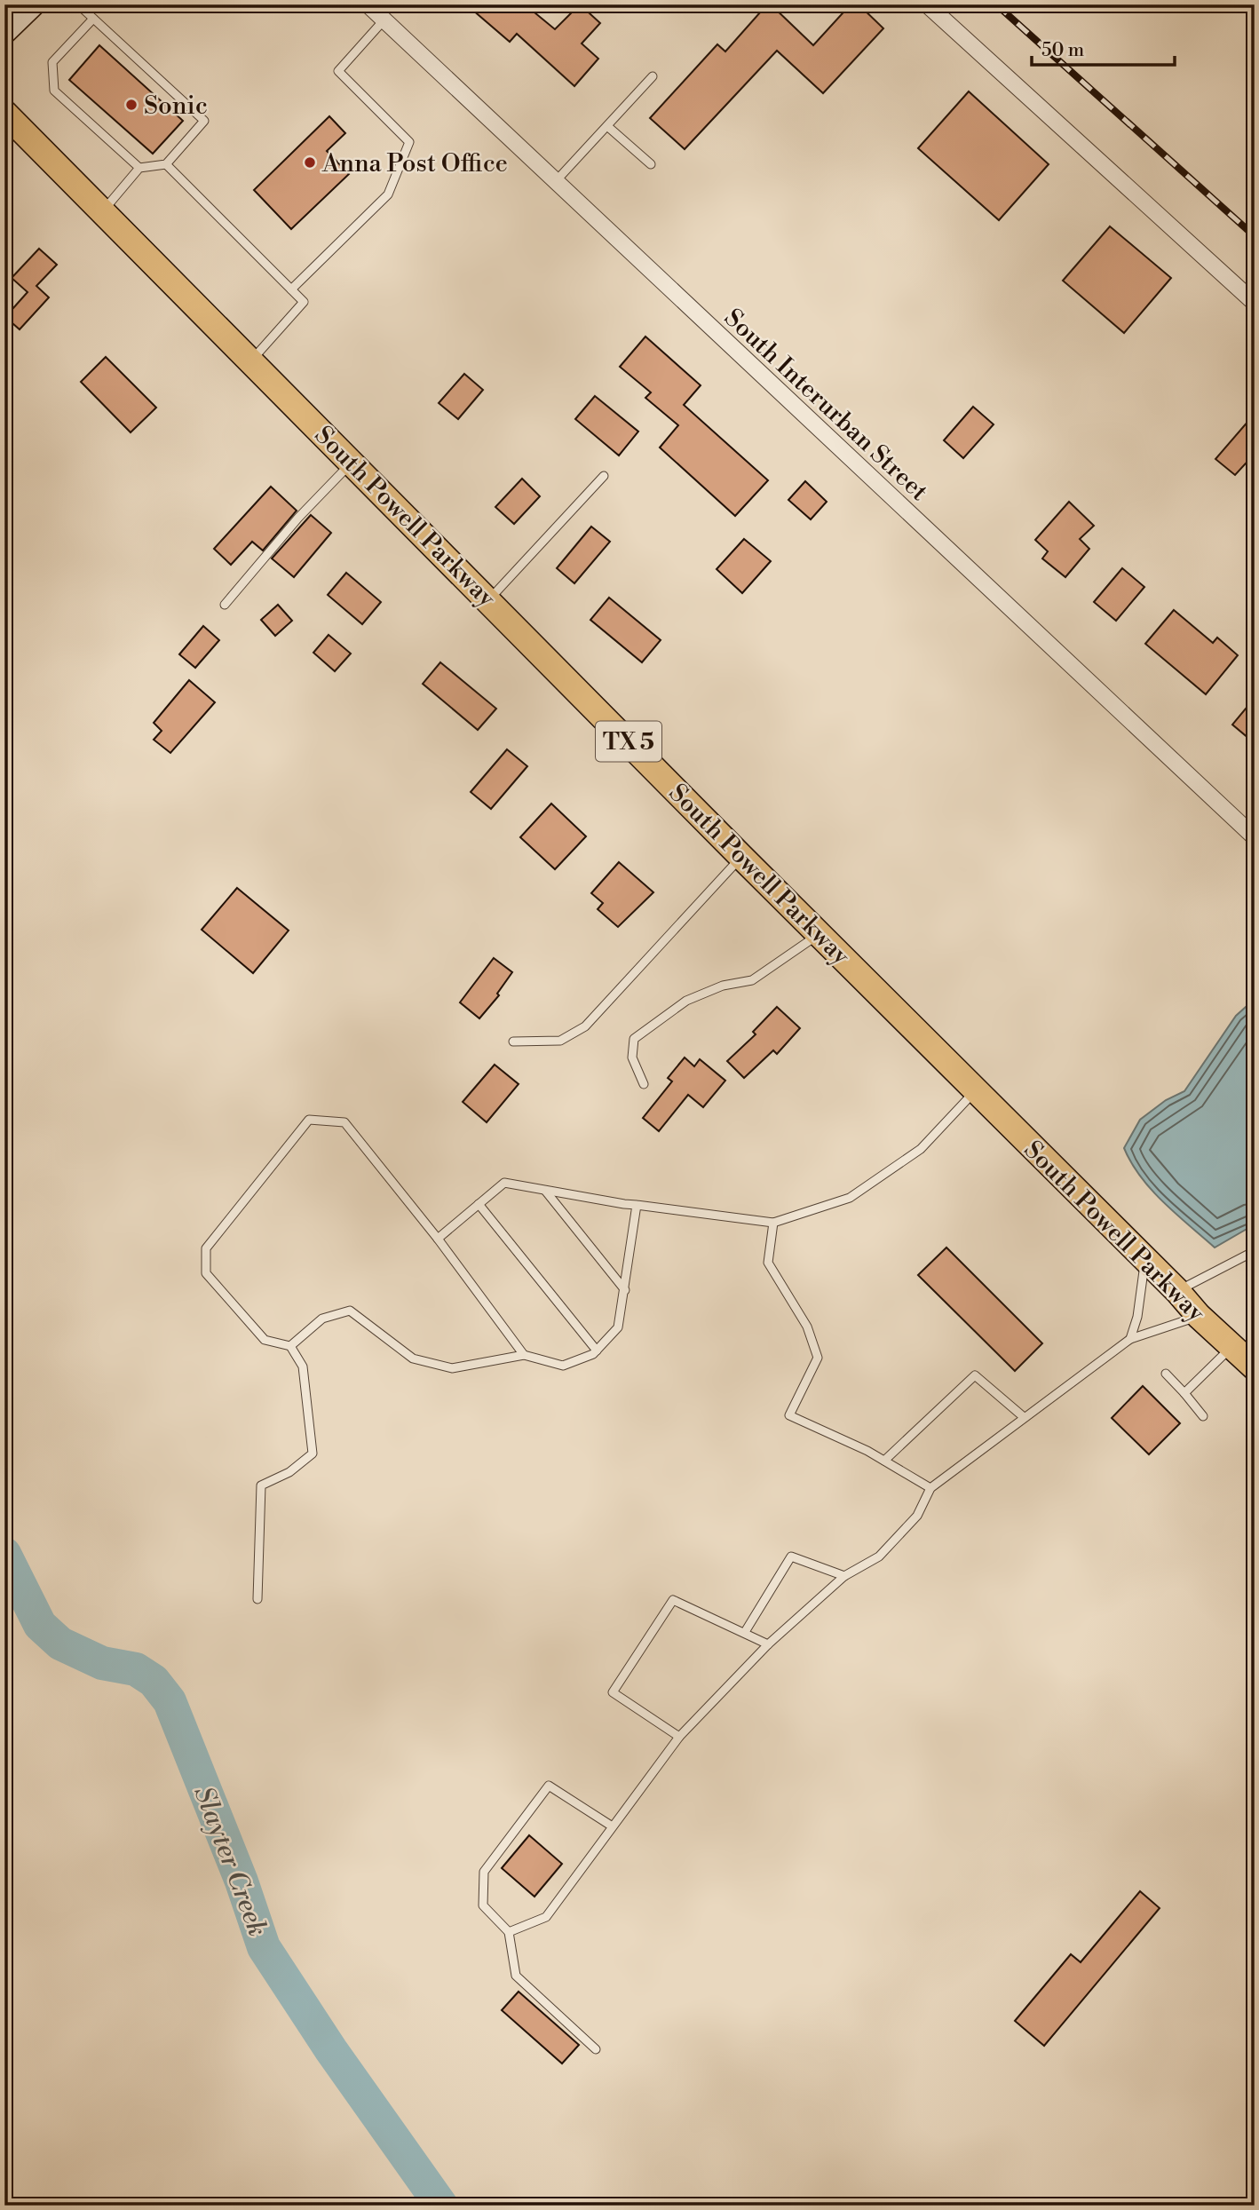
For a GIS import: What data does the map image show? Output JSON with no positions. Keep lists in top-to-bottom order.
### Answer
{
  "streets": {
    "main road": ["South Powell Parkway", "TX 5"],
    "street": ["South Interurban Street"]
  },
  "water": ["Slayter Creek"],
  "places": ["Sonic", "Anna Post Office"],
  "scale_bar": "50 m"
}
